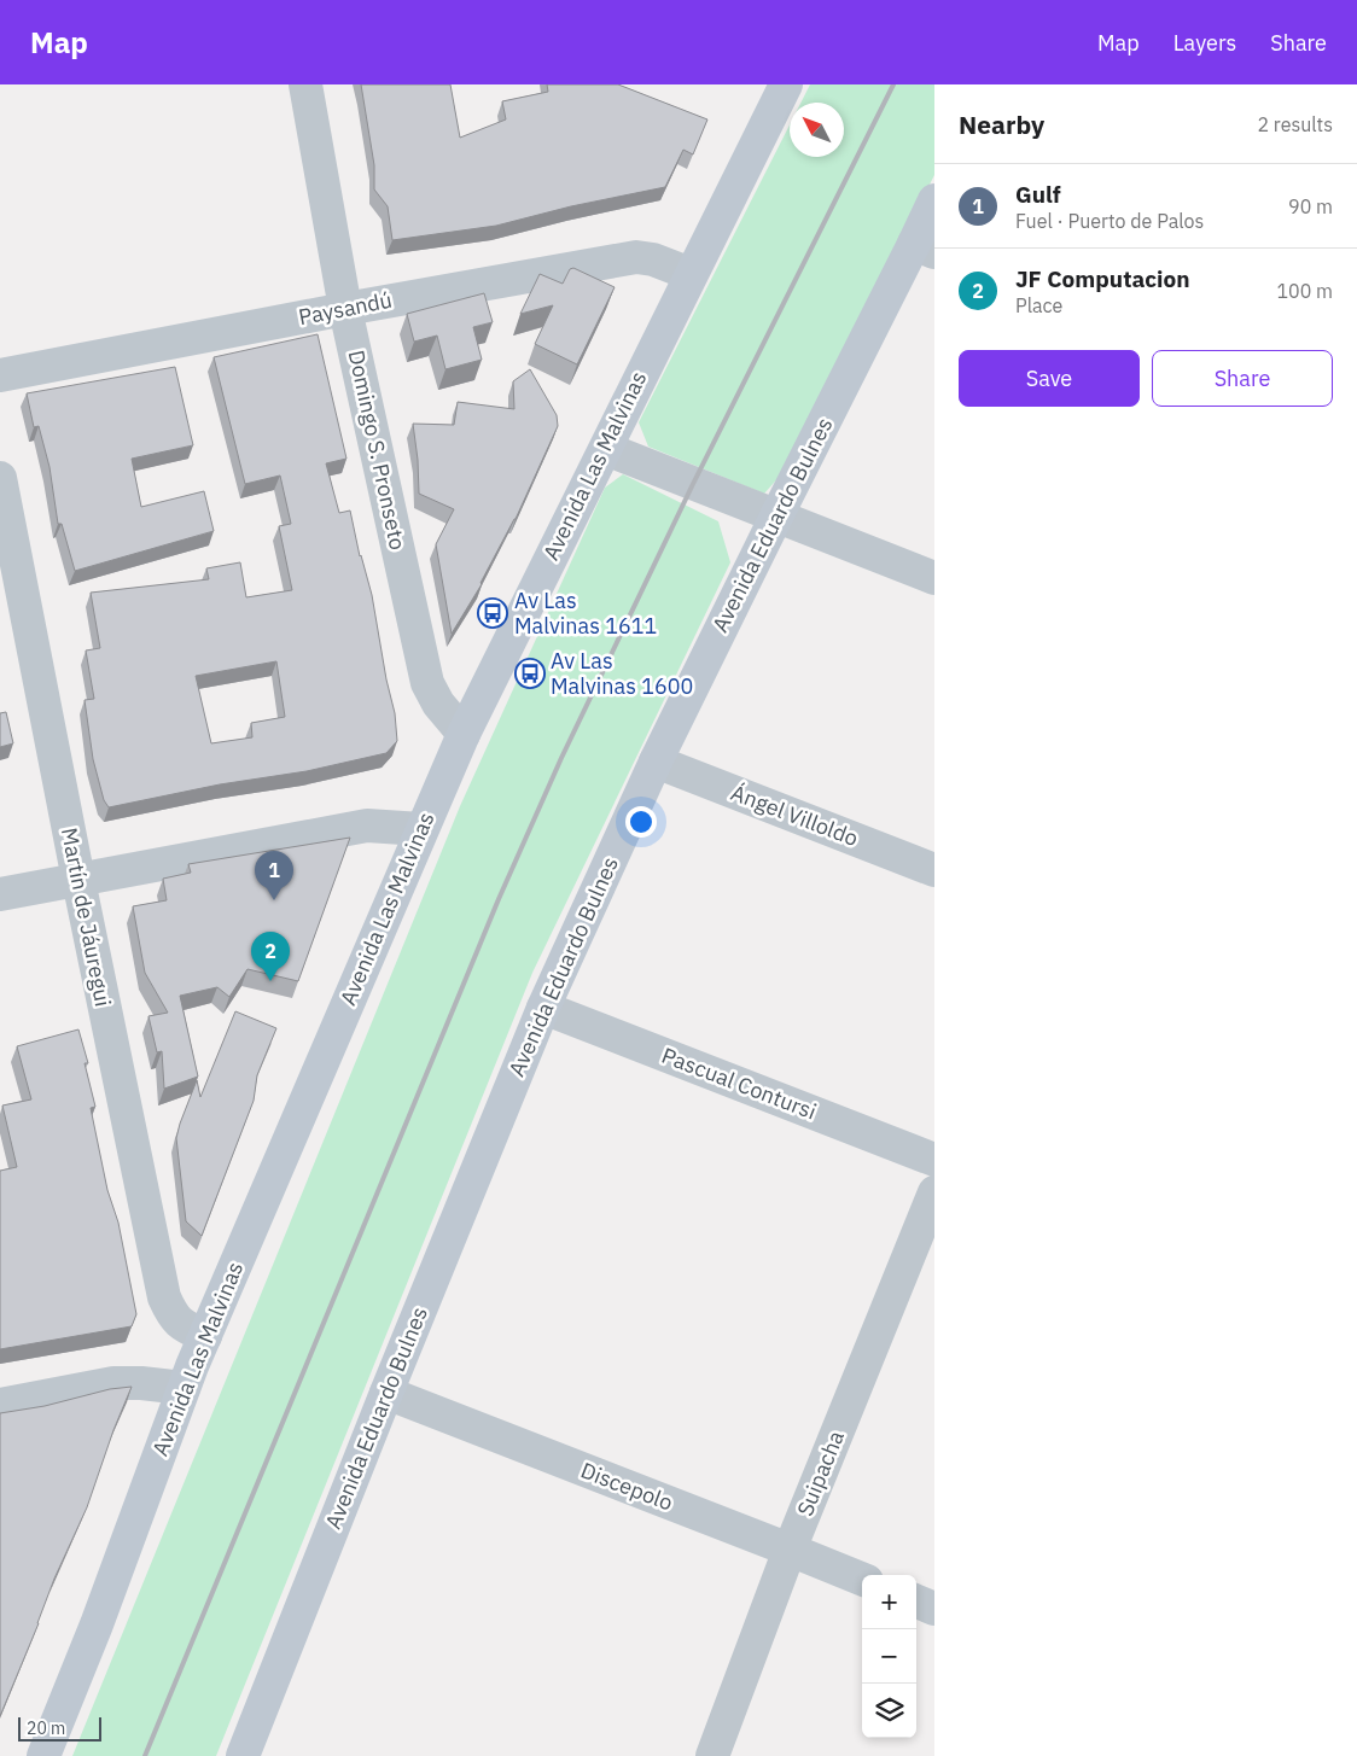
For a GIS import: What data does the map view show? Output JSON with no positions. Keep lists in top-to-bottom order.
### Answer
{
  "streets": {
    "main road": ["Avenida Las Malvinas", "Avenida Eduardo Bulnes"],
    "street": [
      "Paysandú",
      "Domingo S. Pronseto",
      "Ángel Villoldo",
      "Martín de Jáuregui",
      "Pascual Contursi",
      "Suipacha",
      "Discepolo"
    ]
  },
  "crossings": [
    ["Paysandú", "Domingo S. Pronseto"],
    ["Paysandú", "Avenida Las Malvinas"],
    ["Domingo S. Pronseto", "Avenida Las Malvinas"],
    ["Avenida Las Malvinas", "Martín de Jáuregui"],
    ["Avenida Eduardo Bulnes", "Ángel Villoldo"],
    ["Avenida Eduardo Bulnes", "Pascual Contursi"],
    ["Avenida Eduardo Bulnes", "Discepolo"],
    ["Suipacha", "Discepolo"]
  ],
  "places": {
    "bus stop": ["Av Las Malvinas 1611", "Av Las Malvinas 1600"]
  },
  "scale_bar": "20 m",
  "north": "top left",
  "page": {
    "header": "Map",
    "nav": ["Map", "Layers", "Share"],
    "heading": ["Nearby", "2 results"],
    "list": [
      {
        "mark": "1",
        "name": "Gulf",
        "note": "Fuel · Puerto de Palos",
        "value": "90 m"
      },
      {
        "mark": "2",
        "name": "JF Computacion",
        "note": "Place",
        "value": "100 m"
      }
    ],
    "buttons": ["Save", "Share"],
    "pins": ["1", "2"],
    "map_buttons": ["+", "−"],
    "scale": "20 m"
  }
}
